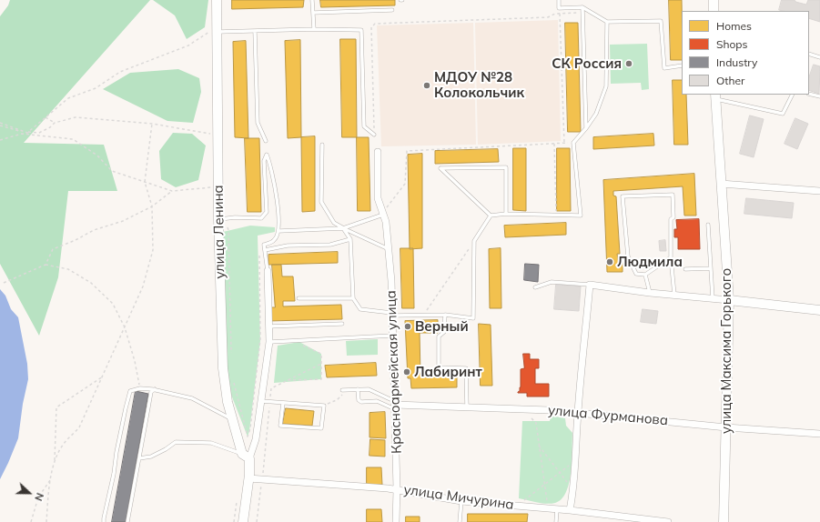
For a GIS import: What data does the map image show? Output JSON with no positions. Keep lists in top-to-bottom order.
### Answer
{
  "streets": {
    "street": [
      "улица Ленина",
      "улица Максима Горького",
      "Красноармейская улица",
      "улица Фурманова",
      "улица Мичурина"
    ]
  },
  "crossings": [
    ["улица Ленина", "улица Мичурина"],
    ["улица Максима Горького", "улица Фурманова"],
    ["Красноармейская улица", "улица Фурманова"],
    ["Красноармейская улица", "улица Мичурина"]
  ],
  "places": [
    "СК Россия",
    "МДОУ №28 Колокольчик",
    "Людмила",
    "Верный",
    "Лабиринт"
  ],
  "legend": [
    "Homes",
    "Shops",
    "Industry",
    "Other"
  ],
  "north": "right"
}
